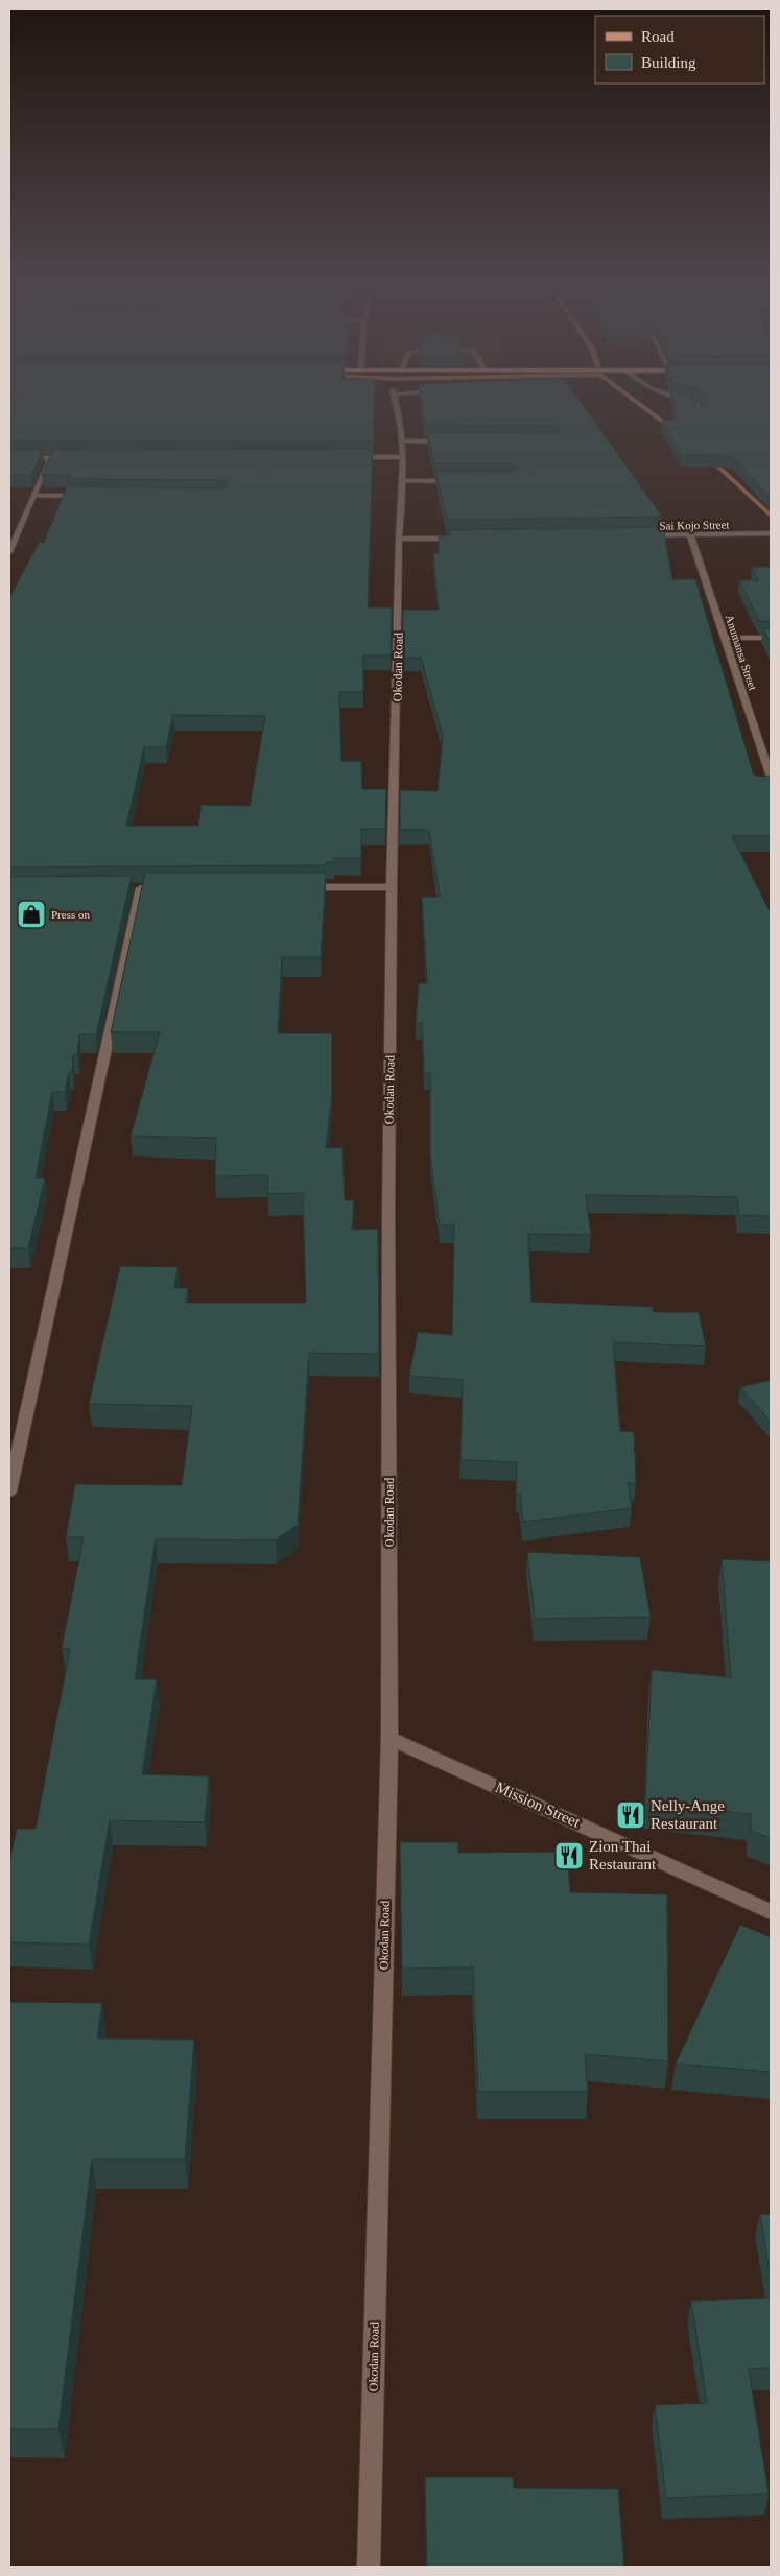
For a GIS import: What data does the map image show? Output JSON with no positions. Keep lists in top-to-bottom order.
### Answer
{
  "streets": {
    "street": [
      "Sai Kojo Street",
      "Anumansa Street",
      "Okodan Road",
      "Mission Street"
    ]
  },
  "crossings": [
    ["Sai Kojo Street", "Anumansa Street"],
    ["Okodan Road", "Mission Street"]
  ],
  "places": {
    "shop": ["Press on"],
    "restaurant": ["Nelly-Ange Restaurant", "Zion Thai Restaurant"]
  },
  "legend": ["Road", "Building"]
}
